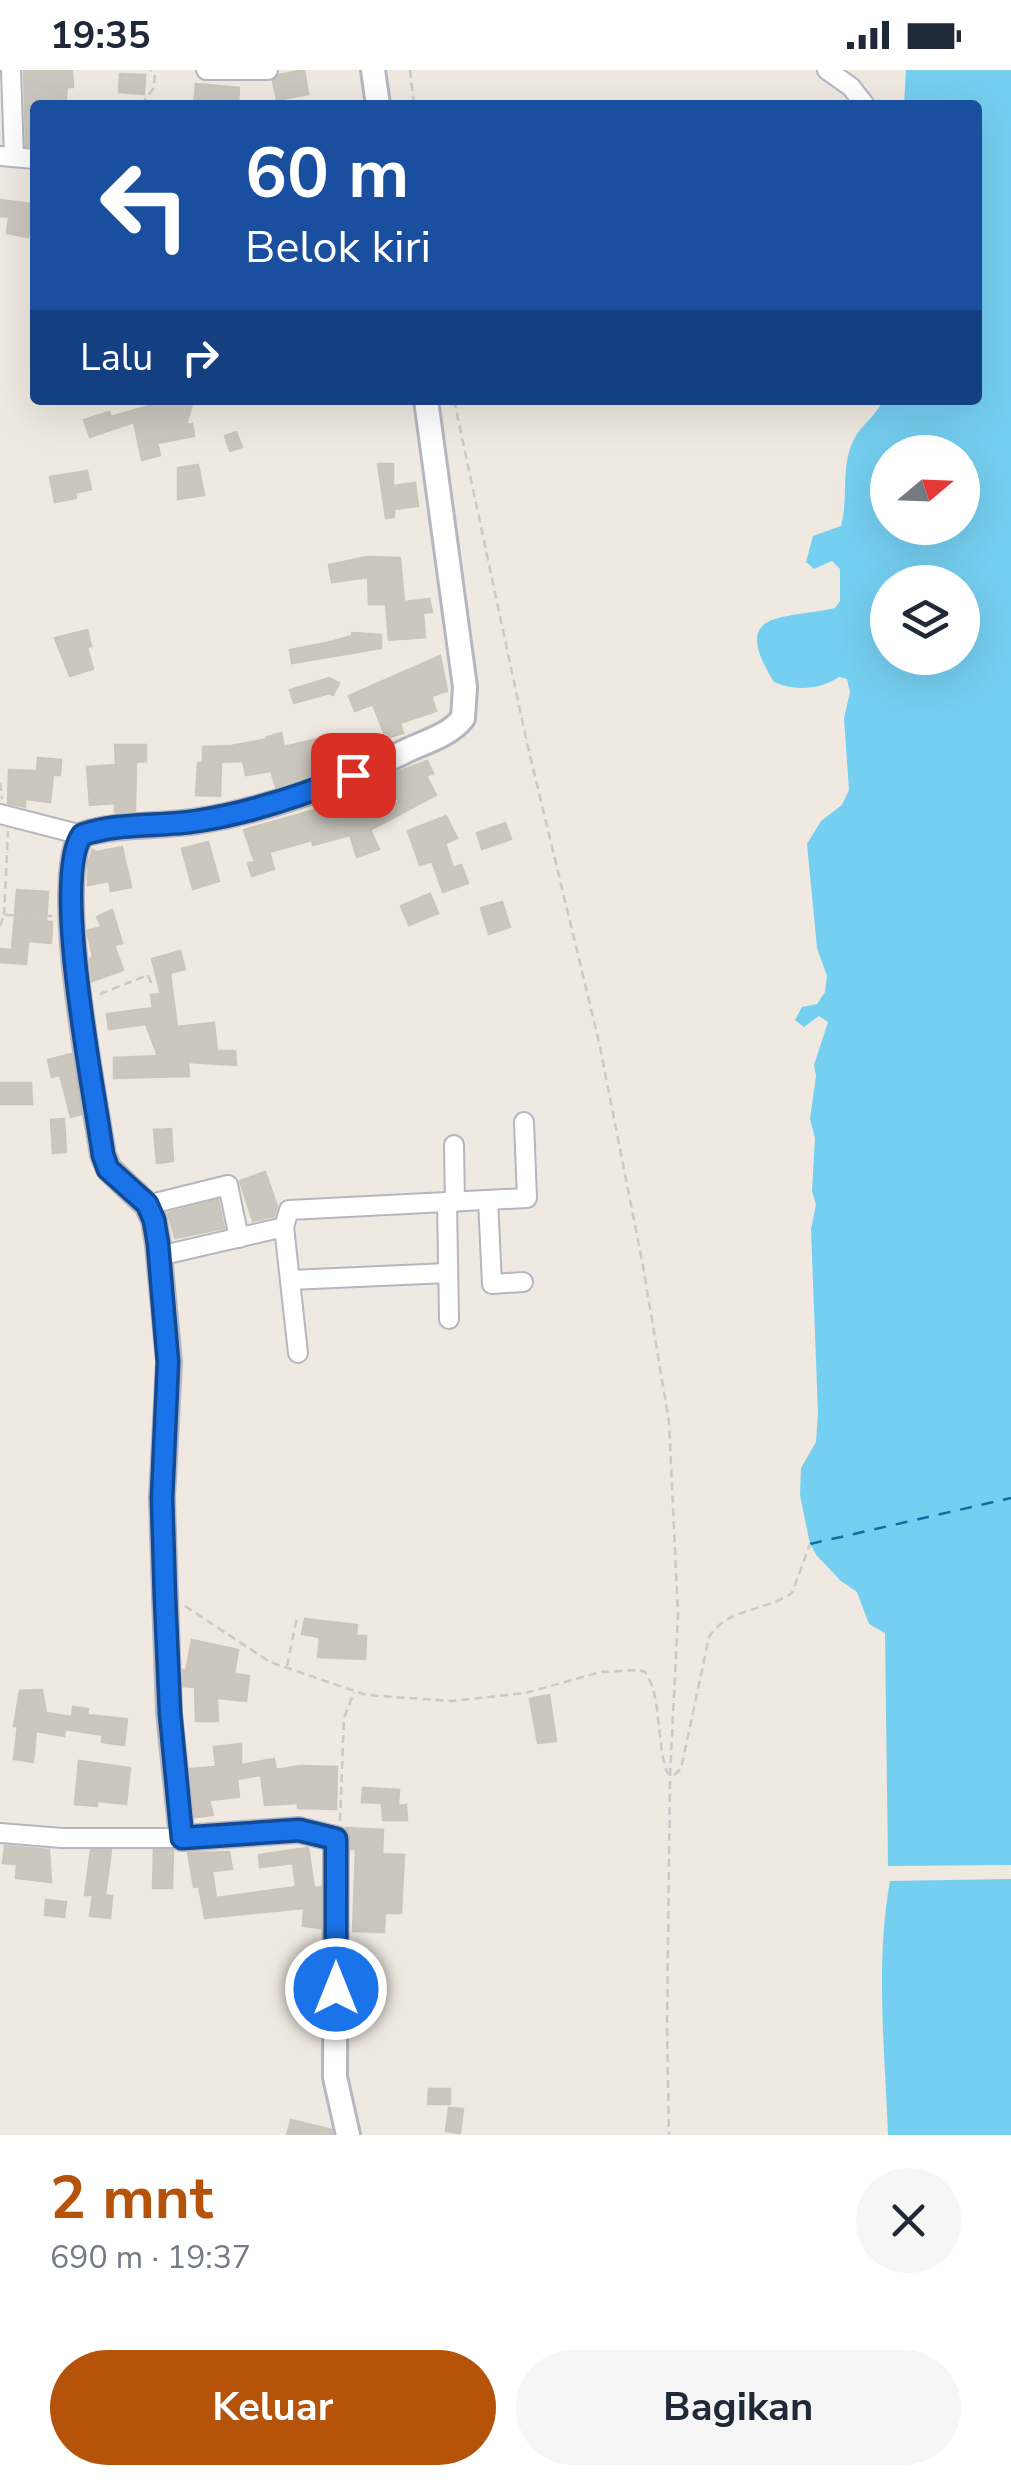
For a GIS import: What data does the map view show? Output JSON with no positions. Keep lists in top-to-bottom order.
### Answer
{
  "north": "right",
  "page": {
    "status": "19:35",
    "turn": ["60 m", "Belok kiri"],
    "then": "Lalu",
    "heading": ["2 mnt", "690 m · 19:37"],
    "buttons": ["Keluar", "Bagikan"]
  }
}
